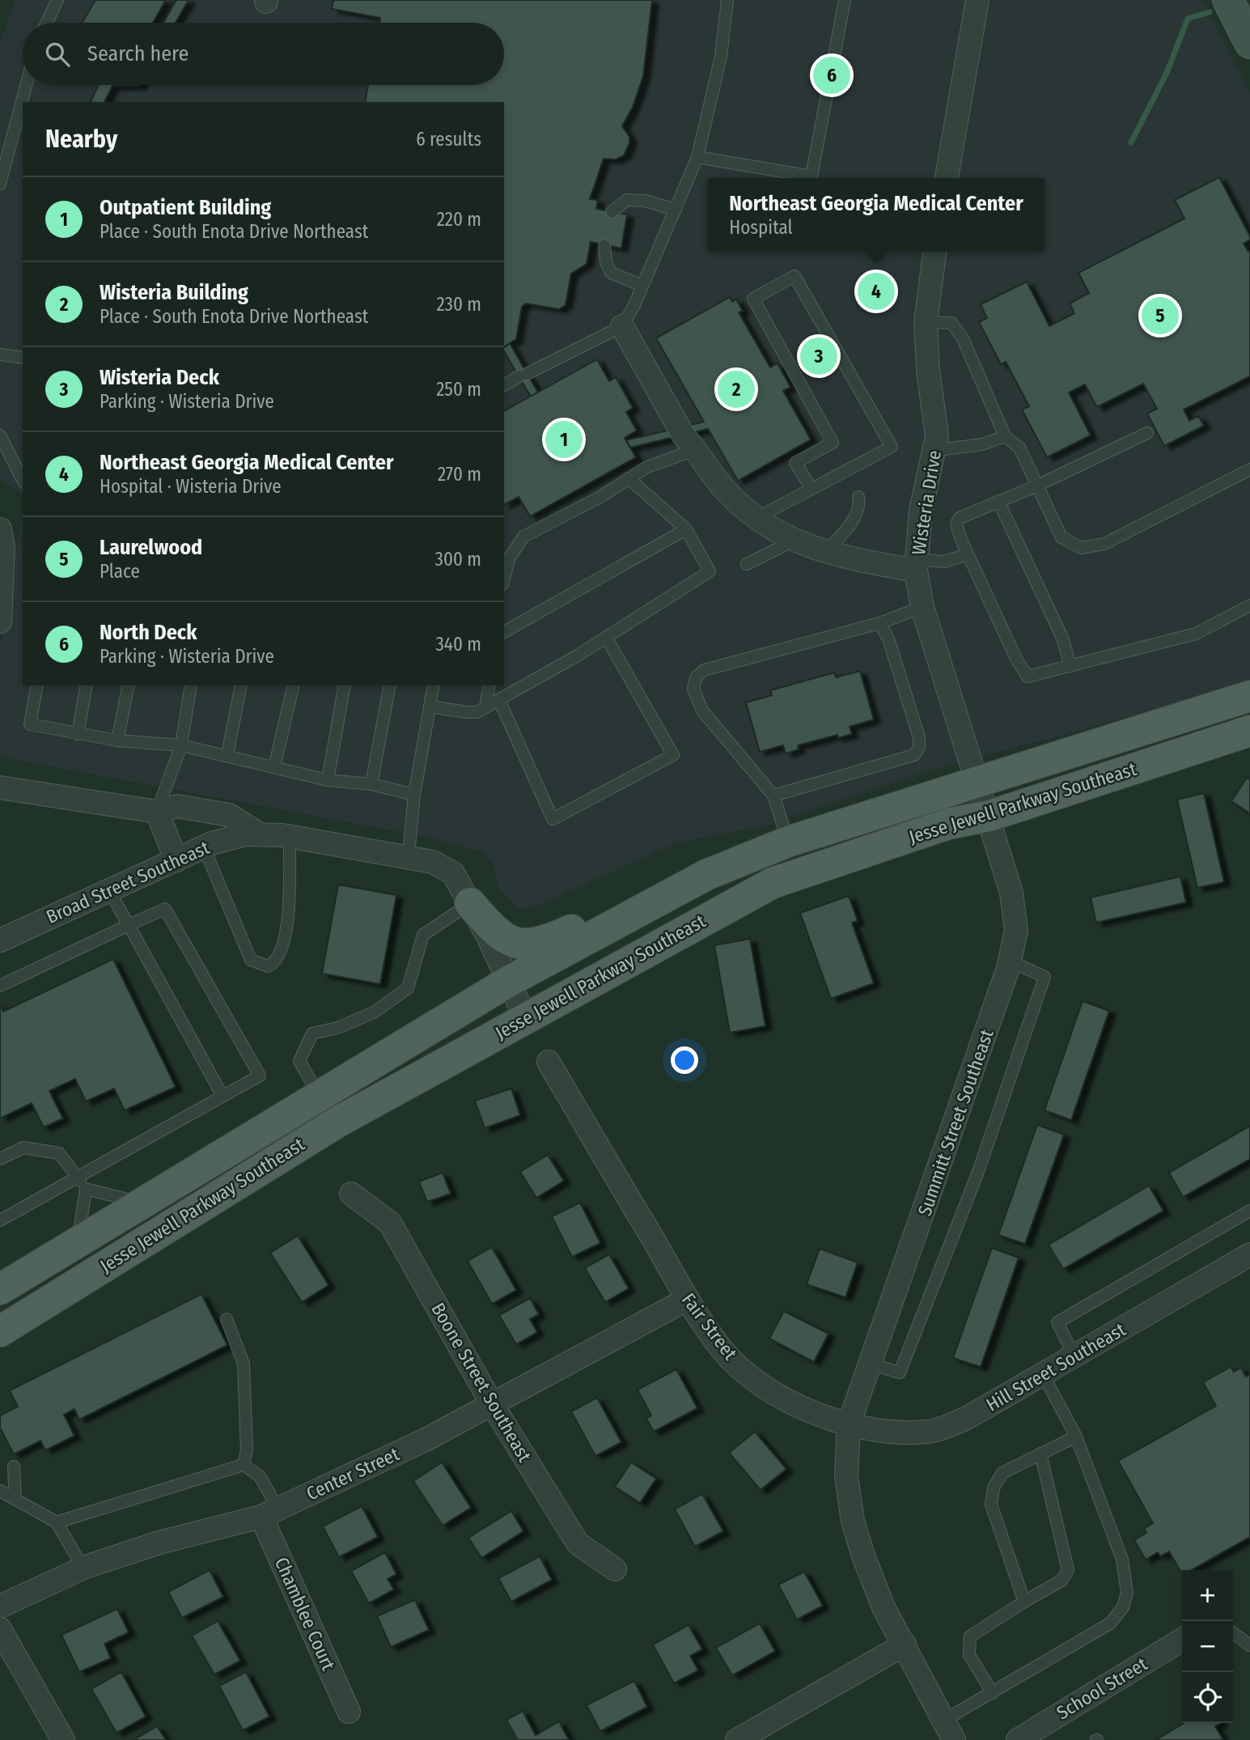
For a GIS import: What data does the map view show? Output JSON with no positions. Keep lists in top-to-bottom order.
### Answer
{
  "streets": {
    "main road": ["Jesse Jewell Parkway Southeast"],
    "street": [
      "Wisteria Drive",
      "Broad Street Southeast",
      "Summitt Street Southeast",
      "Fair Street",
      "Hill Street Southeast",
      "Boone Street Southeast",
      "Center Street",
      "Chamblee Court",
      "School Street"
    ]
  },
  "crossings": [
    ["Wisteria Drive", "Jesse Jewell Parkway Southeast"],
    ["Wisteria Drive", "Summitt Street Southeast"],
    ["Jesse Jewell Parkway Southeast", "Broad Street Southeast"],
    ["Jesse Jewell Parkway Southeast", "Summitt Street Southeast"],
    ["Summitt Street Southeast", "Fair Street"],
    ["Summitt Street Southeast", "Hill Street Southeast"],
    ["Fair Street", "Hill Street Southeast"],
    ["Fair Street", "Center Street"],
    ["Boone Street Southeast", "Center Street"],
    ["Center Street", "Chamblee Court"]
  ],
  "page": {
    "search": "Search here",
    "pins": [
      "6",
      "4",
      "5",
      "3",
      "2",
      "1"
    ],
    "heading": ["Nearby", "6 results"],
    "list": [
      {
        "mark": "1",
        "name": "Outpatient Building",
        "note": "Place · South Enota Drive Northeast",
        "value": "220 m"
      },
      {
        "mark": "2",
        "name": "Wisteria Building",
        "note": "Place · South Enota Drive Northeast",
        "value": "230 m"
      },
      {
        "mark": "3",
        "name": "Wisteria Deck",
        "note": "Parking · Wisteria Drive",
        "value": "250 m"
      },
      {
        "mark": "4",
        "name": "Northeast Georgia Medical Center",
        "note": "Hospital · Wisteria Drive",
        "value": "270 m"
      },
      {
        "mark": "5",
        "name": "Laurelwood",
        "note": "Place",
        "value": "300 m"
      },
      {
        "mark": "6",
        "name": "North Deck",
        "note": "Parking · Wisteria Drive",
        "value": "340 m"
      }
    ],
    "popup": ["Northeast Georgia Medical Center", "Hospital"],
    "map_buttons": ["+", "−"]
  }
}
